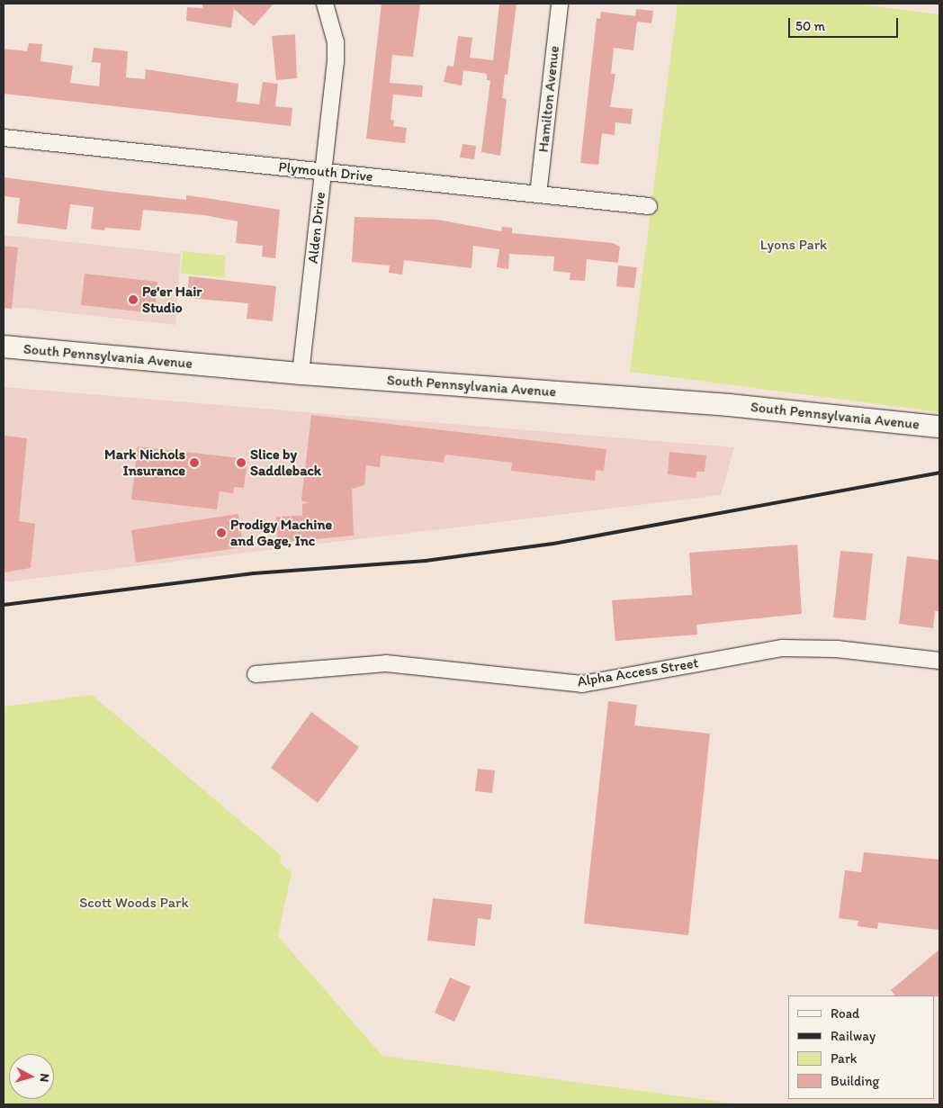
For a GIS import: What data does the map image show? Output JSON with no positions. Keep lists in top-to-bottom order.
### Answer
{
  "streets": {
    "main road": ["South Pennsylvania Avenue"],
    "street": [
      "Hamilton Avenue",
      "Plymouth Drive",
      "Alden Drive",
      "Alpha Access Street"
    ]
  },
  "crossings": [
    ["Hamilton Avenue", "Plymouth Drive"],
    ["Plymouth Drive", "Alden Drive"],
    ["Alden Drive", "South Pennsylvania Avenue"]
  ],
  "parks": ["Lyons Park", "Scott Woods Park"],
  "places": [
    "Pe'er Hair Studio",
    "Mark Nichols Insurance",
    "Slice by Saddleback",
    "Prodigy Machine and Gage, Inc"
  ],
  "legend": [
    "Road",
    "Railway",
    "Park",
    "Building"
  ],
  "scale_bar": "50 m",
  "north": "right"
}
